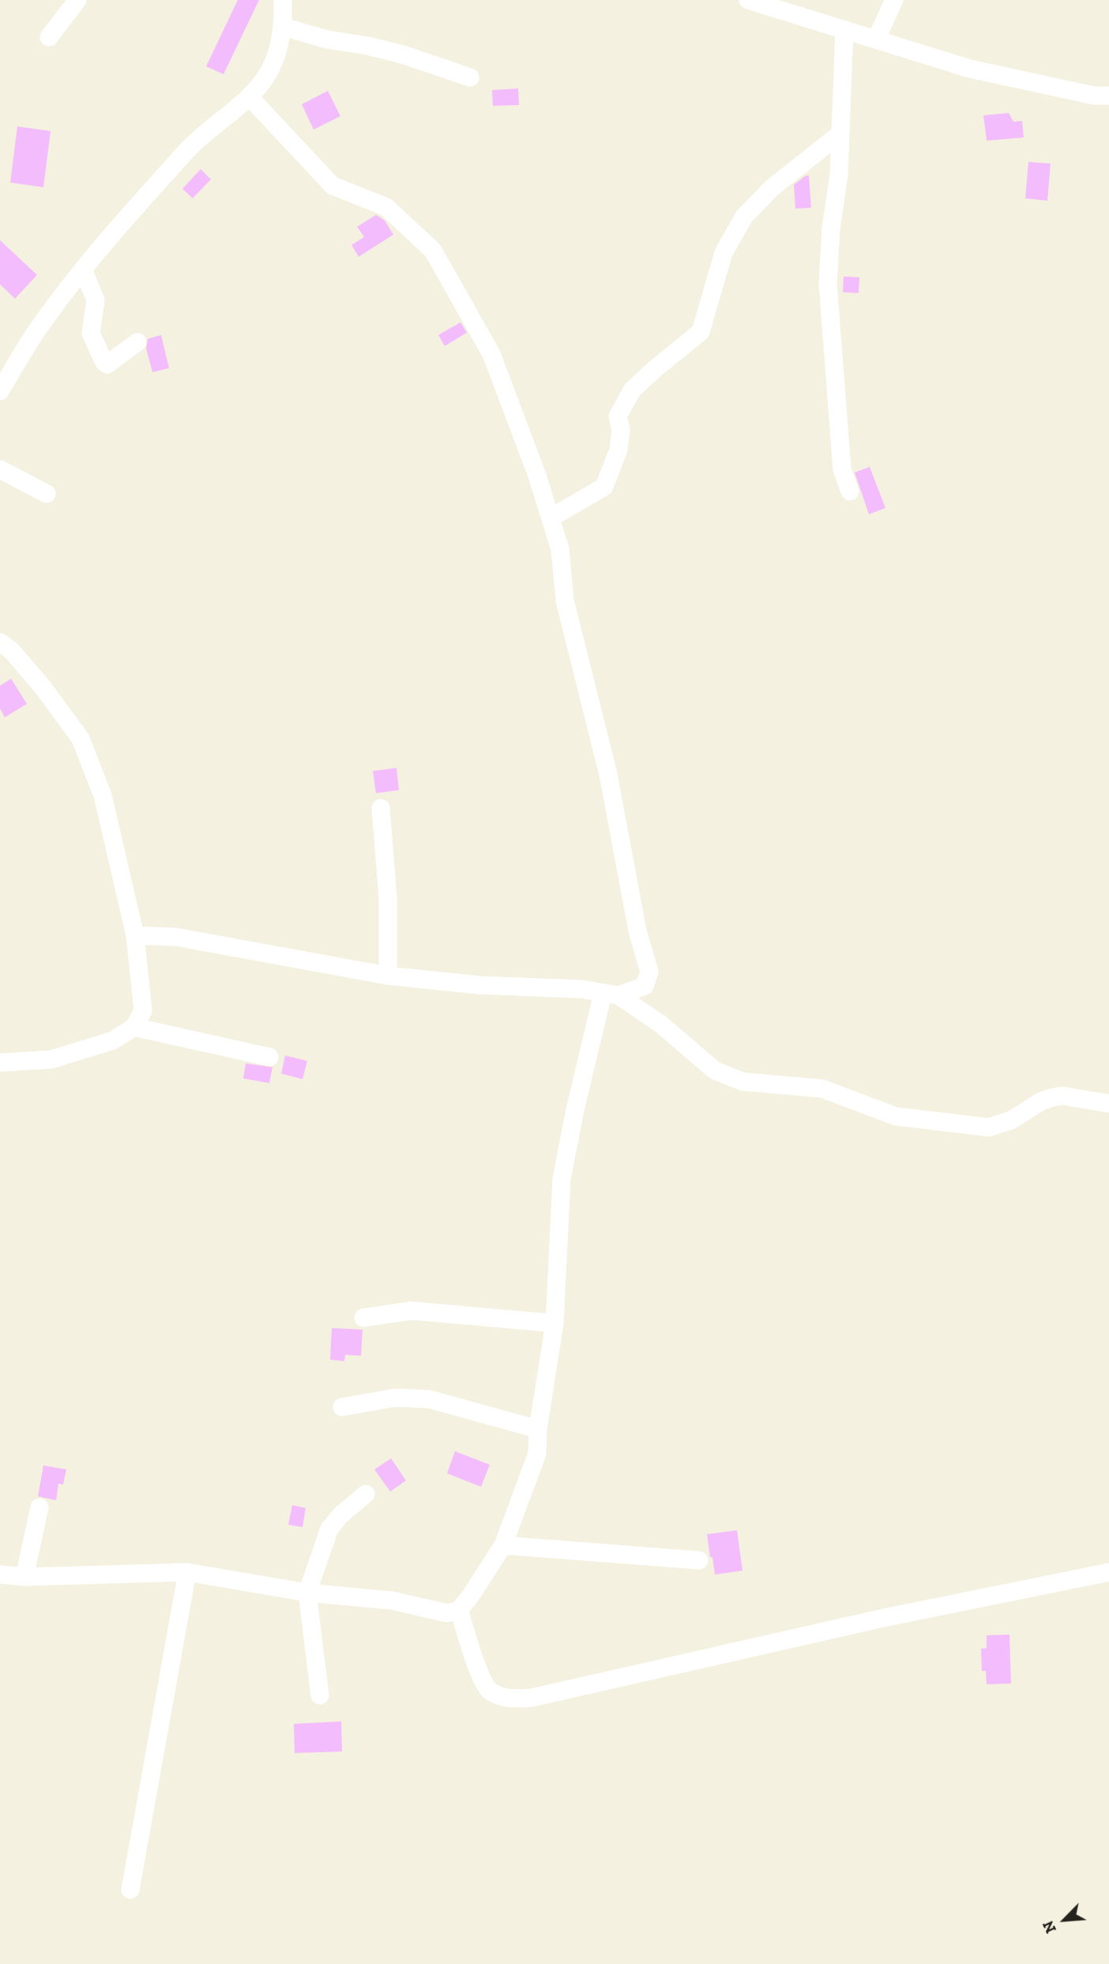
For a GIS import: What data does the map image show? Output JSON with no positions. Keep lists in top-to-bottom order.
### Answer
{
  "north": "bottom left"
}
